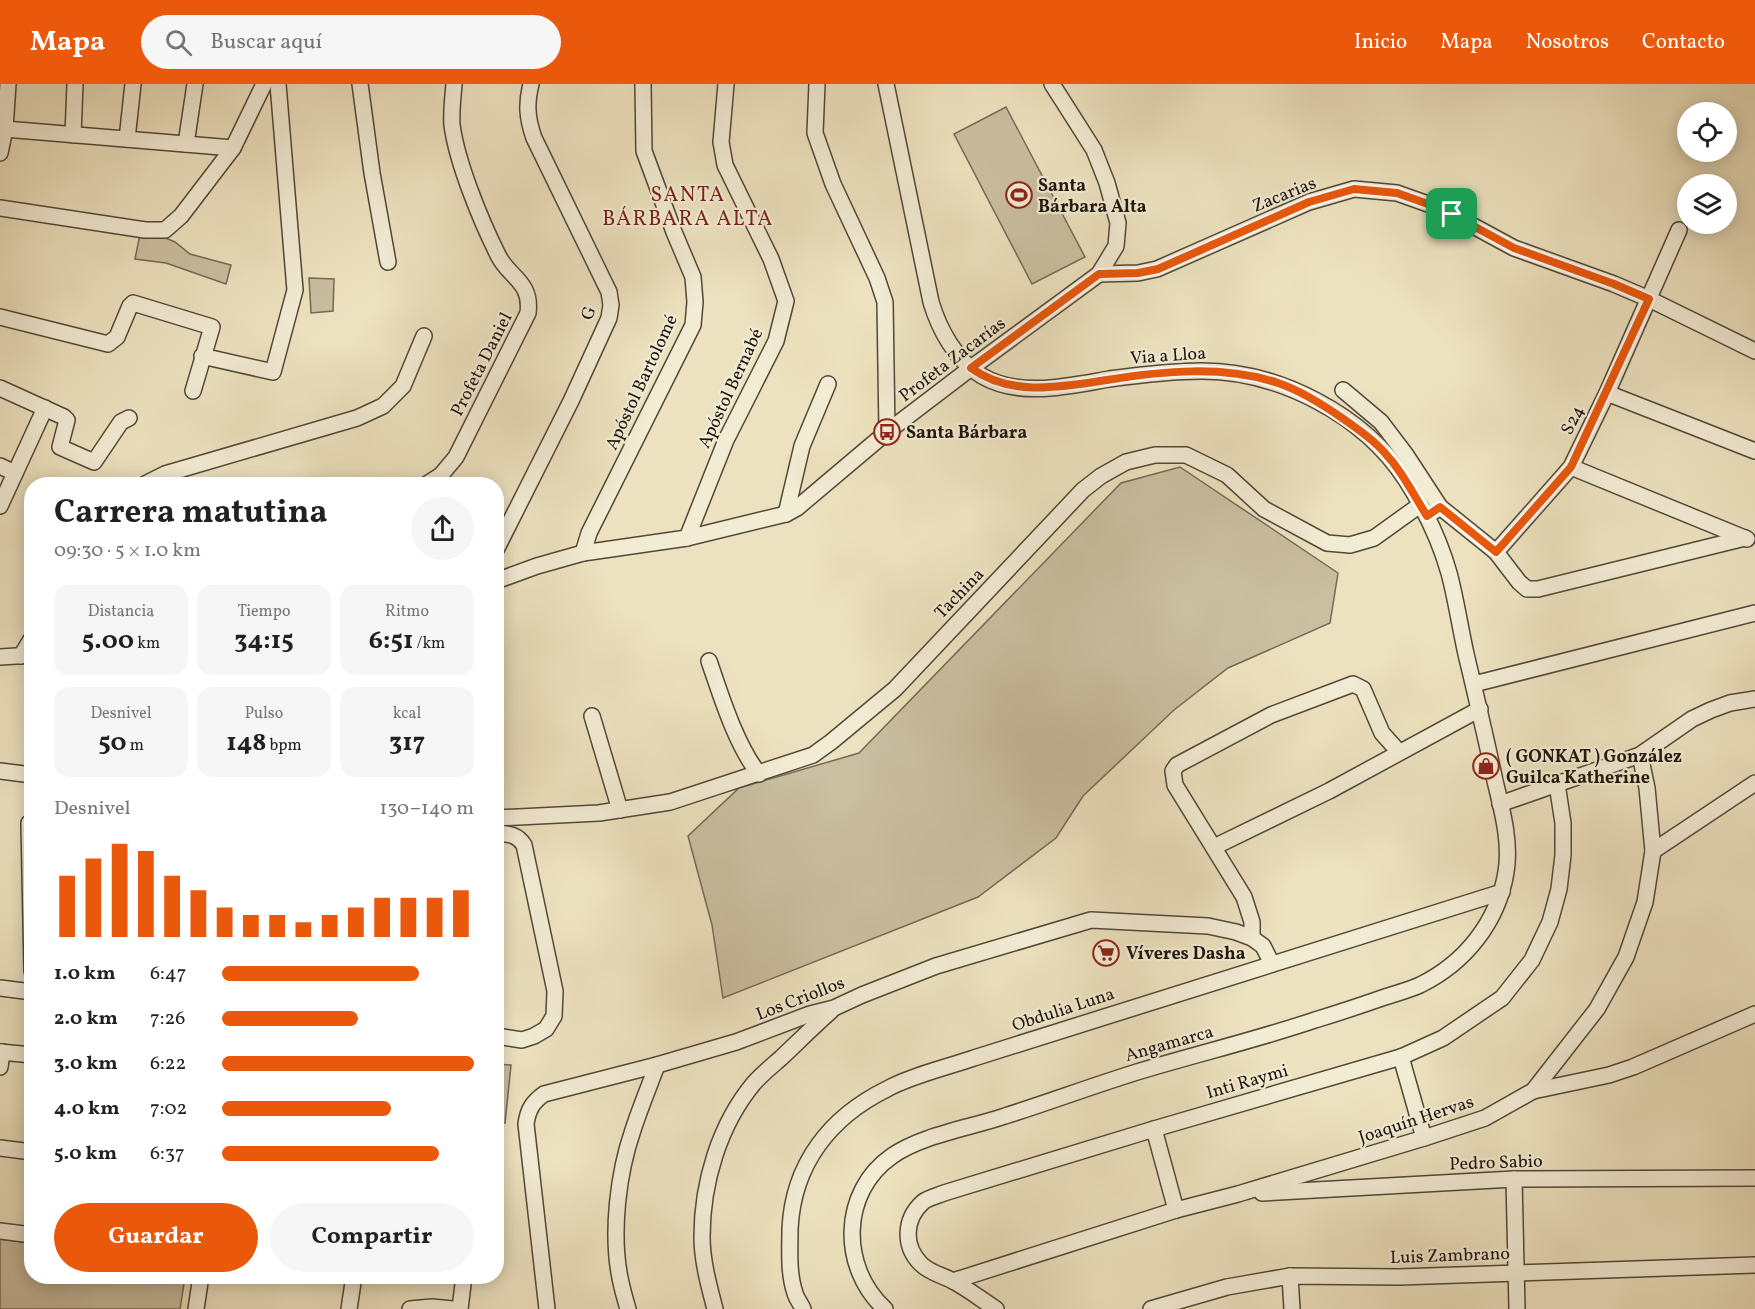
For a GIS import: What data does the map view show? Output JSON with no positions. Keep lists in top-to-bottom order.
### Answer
{
  "streets": {
    "street": [
      "Zacarias",
      "G",
      "Via a Lloa",
      "Profeta Zacarías",
      "Profeta Daniel",
      "Apóstol Bartolomé",
      "Apóstol Bernabé",
      "S24",
      "Tachina",
      "Los Criollos",
      "Obdulia Luna",
      "Angamarca",
      "Inti Raymi",
      "Joaquín Hervas",
      "Pedro Sabio",
      "Luis Zambrano"
    ]
  },
  "crossings": [
    ["Zacarias", "Profeta Zacarías"],
    ["Zacarias", "S24"],
    ["Via a Lloa", "Profeta Zacarías"],
    ["Via a Lloa", "Tachina"],
    ["Via a Lloa", "Angamarca"],
    ["Profeta Zacarías", "Apóstol Bartolomé"],
    ["Profeta Zacarías", "Apóstol Bernabé"],
    ["Obdulia Luna", "Angamarca"],
    ["Inti Raymi", "Joaquín Hervas"],
    ["Joaquín Hervas", "Pedro Sabio"]
  ],
  "districts": ["SANTA BÁRBARA ALTA"],
  "places": {
    "sports": ["Santa Bárbara Alta"],
    "bus stop": ["Santa Bárbara"],
    "shop": ["( GONKAT ) González Guilca Katherine"],
    "supermarket": ["Víveres Dasha"]
  },
  "page": {
    "header": "Mapa",
    "search": "Buscar aquí",
    "nav": [
      "Inicio",
      "Mapa",
      "Nosotros",
      "Contacto"
    ],
    "heading": ["Carrera matutina", "09:30 · 5 × 1.0 km"],
    "stats": [
      ["Distancia", "5.00 km"],
      ["Tiempo", "34:15"],
      ["Ritmo", "6:51 /km"],
      ["Desnivel", "50 m"],
      ["Pulso", "148 bpm"],
      ["kcal", "317"]
    ],
    "chart": ["Desnivel", "130–140 m"],
    "list": [
      {
        "name": "1.0 km",
        "note": "6:47"
      },
      {
        "name": "2.0 km",
        "note": "7:26"
      },
      {
        "name": "3.0 km",
        "note": "6:22"
      },
      {
        "name": "4.0 km",
        "note": "7:02"
      },
      {
        "name": "5.0 km",
        "note": "6:37"
      }
    ],
    "buttons": ["Guardar", "Compartir"]
  }
}
